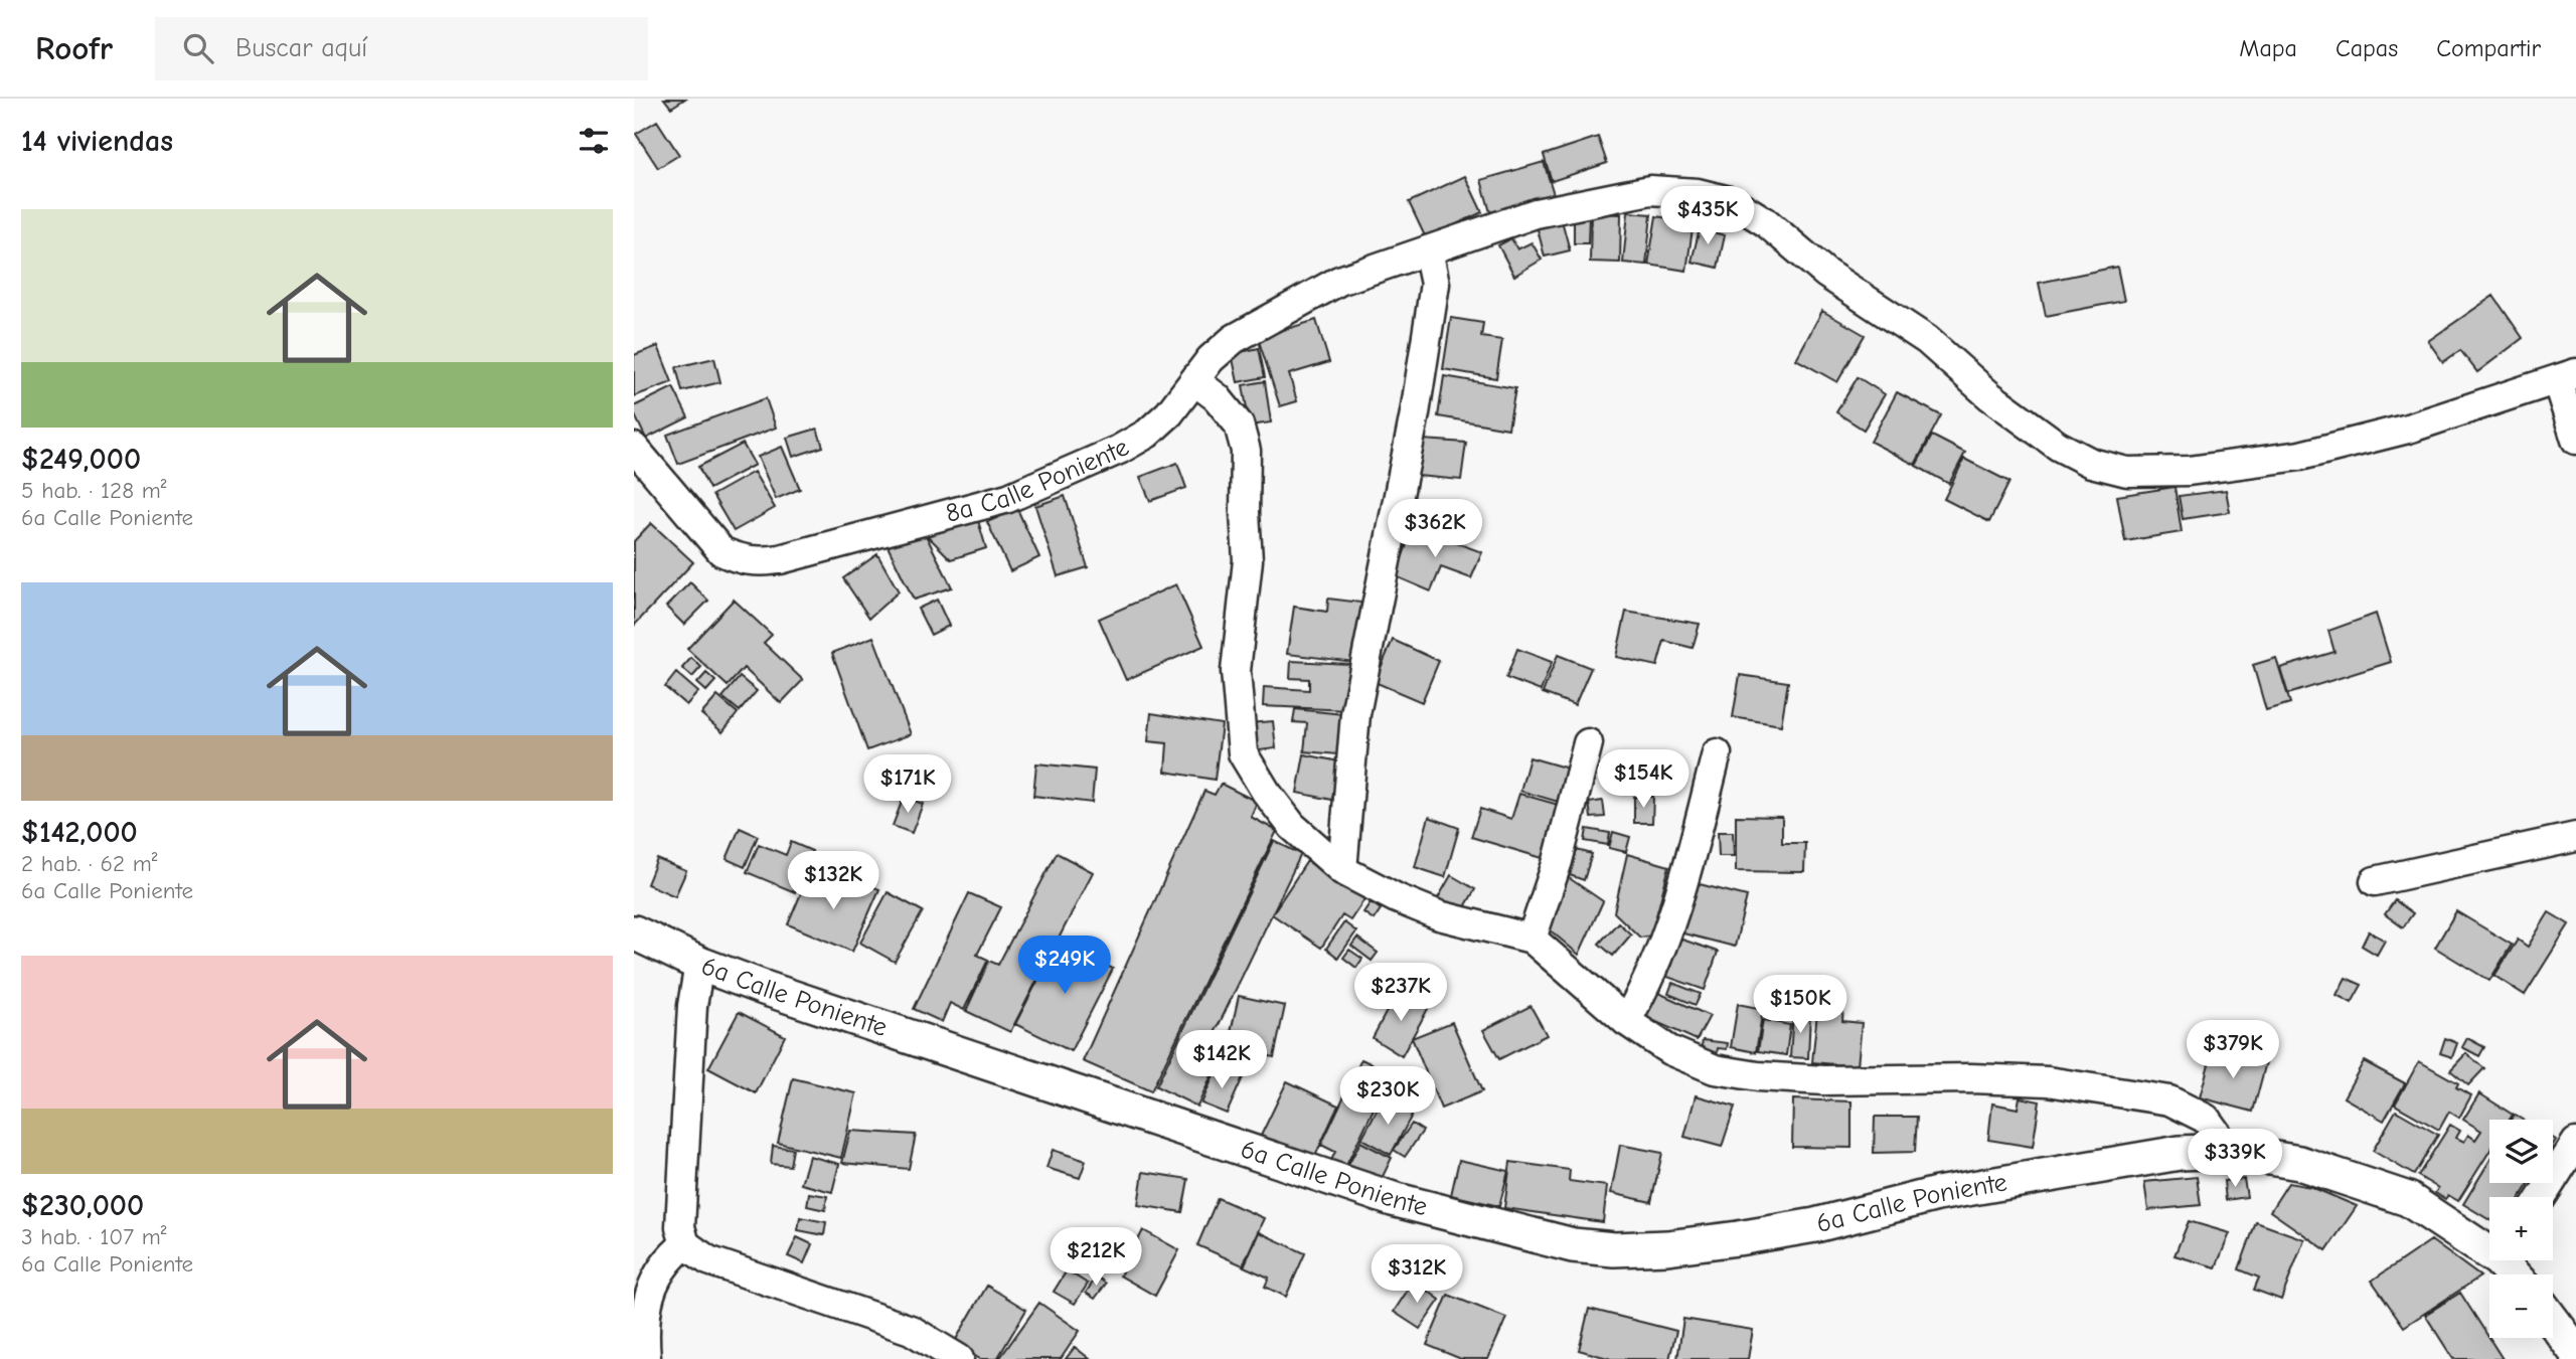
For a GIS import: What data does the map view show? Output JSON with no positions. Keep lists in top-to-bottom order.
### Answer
{
  "streets": {
    "street": ["8a Calle Poniente", "6a Calle Poniente"]
  },
  "page": {
    "header": "Roofr",
    "search": "Buscar aquí",
    "nav": ["Mapa", "Capas", "Compartir"],
    "heading": "14 viviendas",
    "list": [
      {
        "name": "$249,000",
        "note": "5 hab. · 128 m² · 6a Calle Poniente"
      },
      {
        "name": "$142,000",
        "note": "2 hab. · 62 m² · 6a Calle Poniente"
      },
      {
        "name": "$230,000",
        "note": "3 hab. · 107 m² · 6a Calle Poniente"
      }
    ],
    "price": [
      "$435K",
      "$362K",
      "$154K",
      "$171K",
      "$132K",
      "$249K",
      "$237K",
      "$150K",
      "$379K",
      "$142K",
      "$230K",
      "$339K",
      "$212K",
      "$312K"
    ],
    "map_buttons": ["+", "−"]
  }
}
